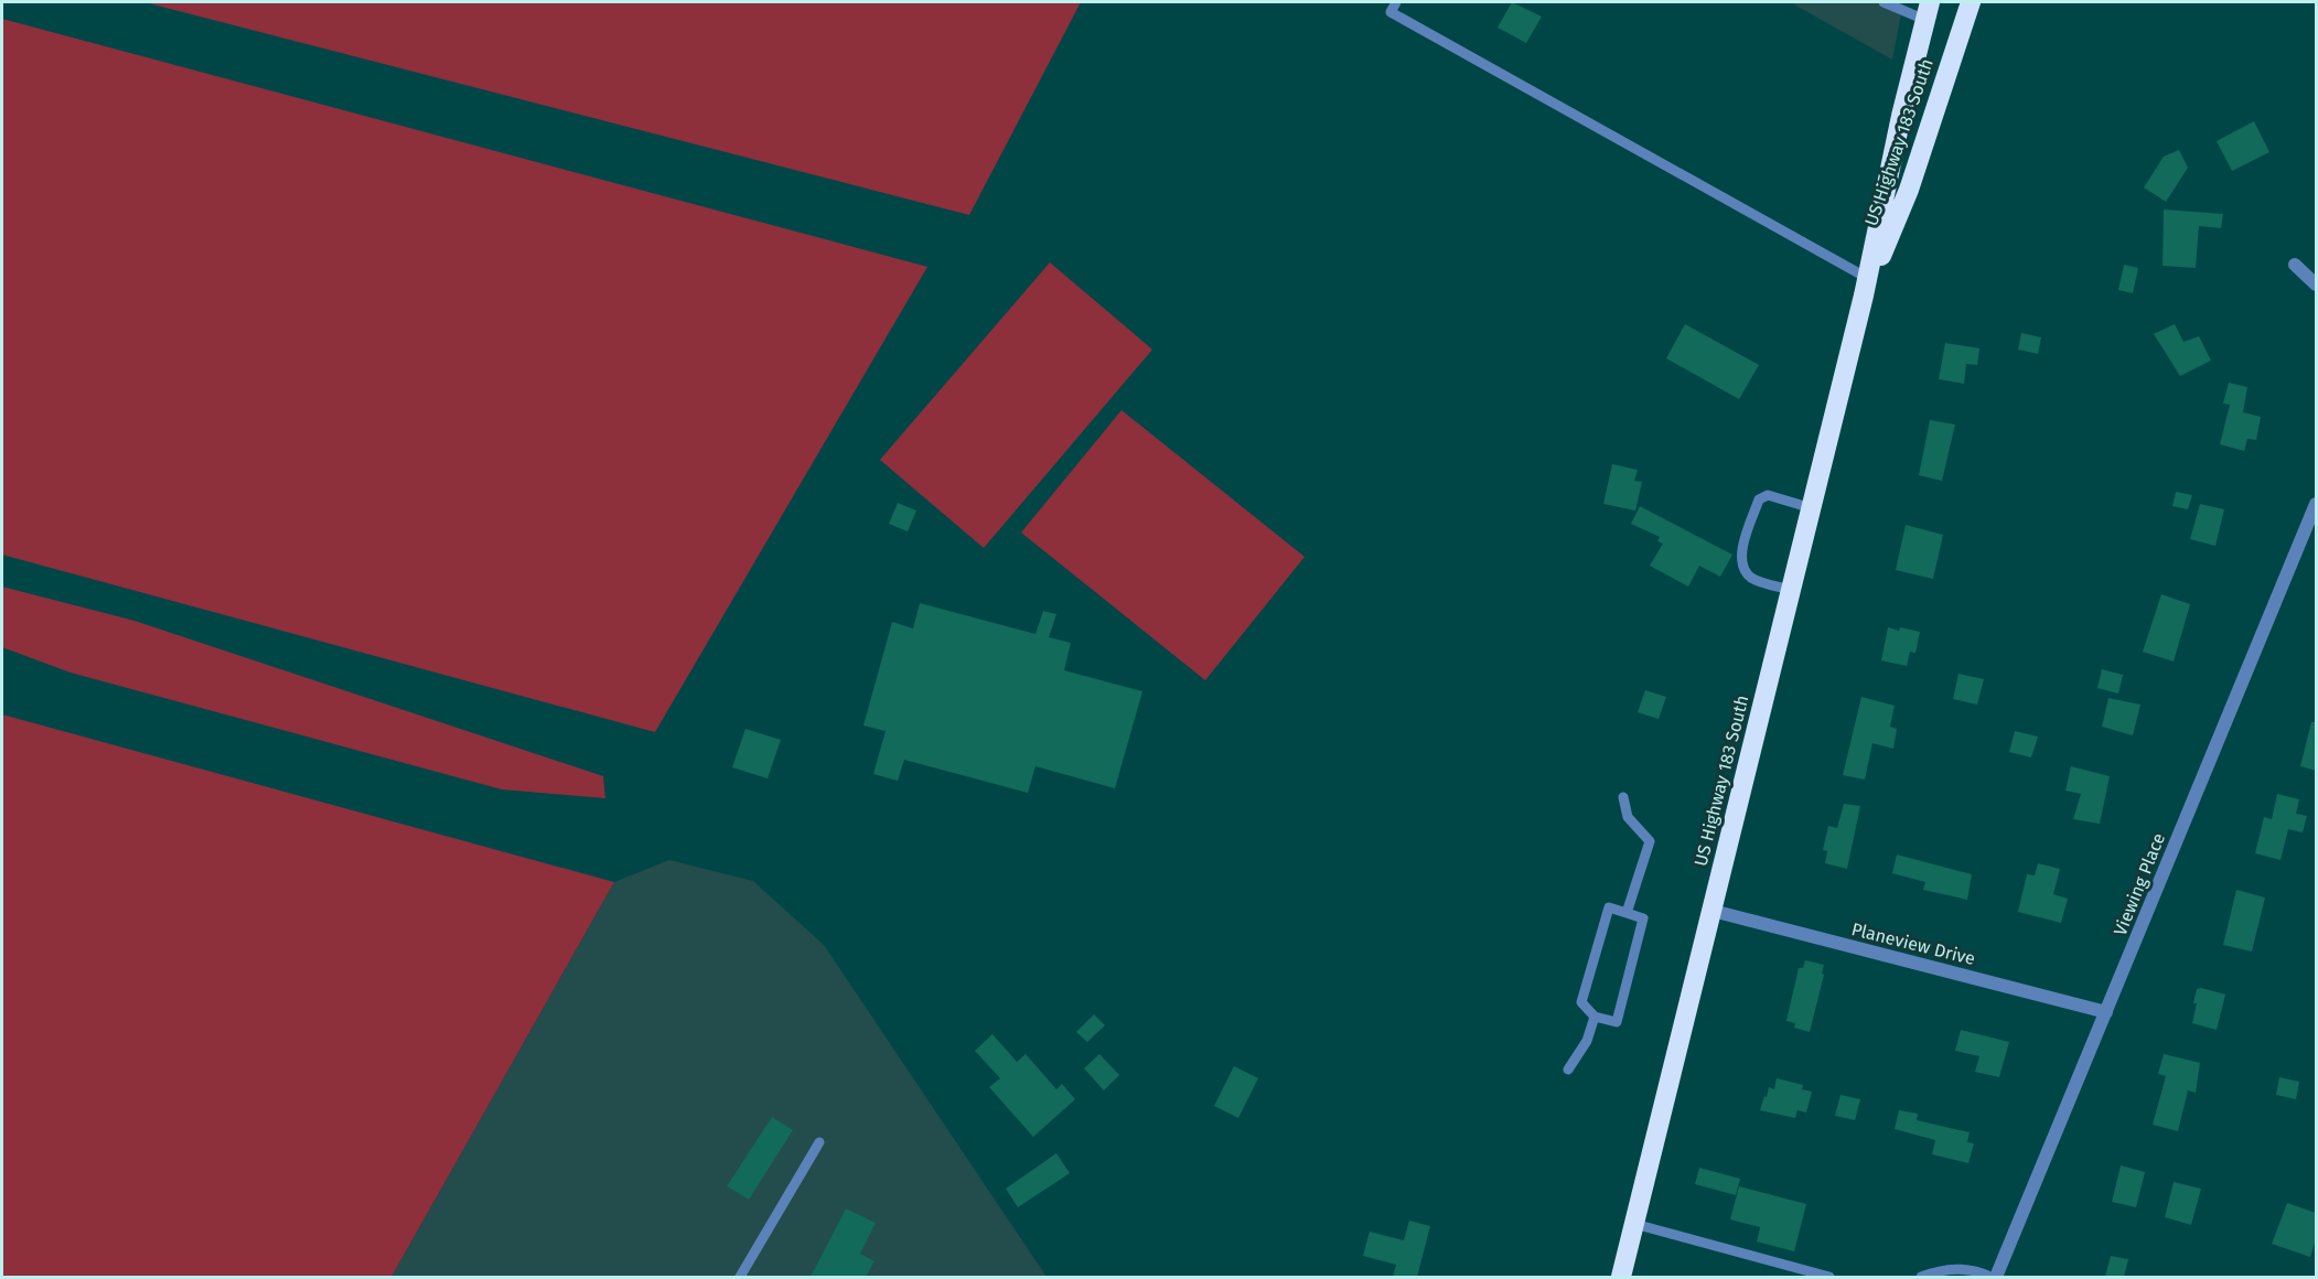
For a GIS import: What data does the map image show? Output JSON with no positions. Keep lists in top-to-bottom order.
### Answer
{
  "streets": {
    "highway": ["US Highway 183 South"],
    "street": ["Viewing Place", "Planeview Drive"]
  },
  "crossings": [
    ["US Highway 183 South", "Planeview Drive"],
    ["Viewing Place", "Planeview Drive"]
  ]
}
